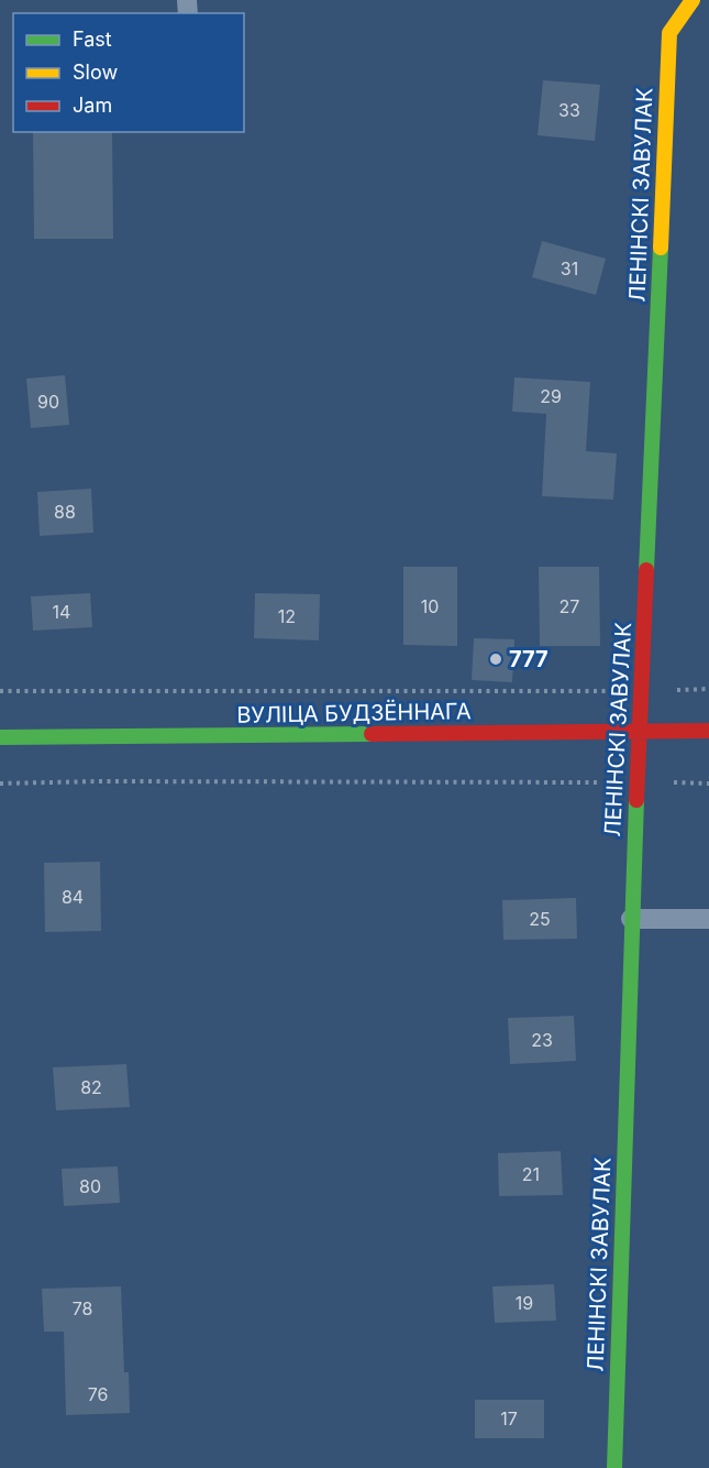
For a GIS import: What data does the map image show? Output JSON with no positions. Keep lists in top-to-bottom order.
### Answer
{
  "streets": {
    "street": ["ЛЕНІНСКІ ЗАВУЛАК", "ВУЛІЦА БУДЗЁННАГА"]
  },
  "crossings": [
    ["ЛЕНІНСКІ ЗАВУЛАК", "ВУЛІЦА БУДЗЁННАГА"]
  ],
  "places": ["777"],
  "house_numbers": [
    "33",
    "31",
    "29",
    "90",
    "88",
    "10",
    "27",
    "14",
    "12",
    "84",
    "25",
    "23",
    "82",
    "21",
    "80",
    "19",
    "78",
    "76",
    "17"
  ],
  "legend": ["Fast", "Slow", "Jam"]
}
